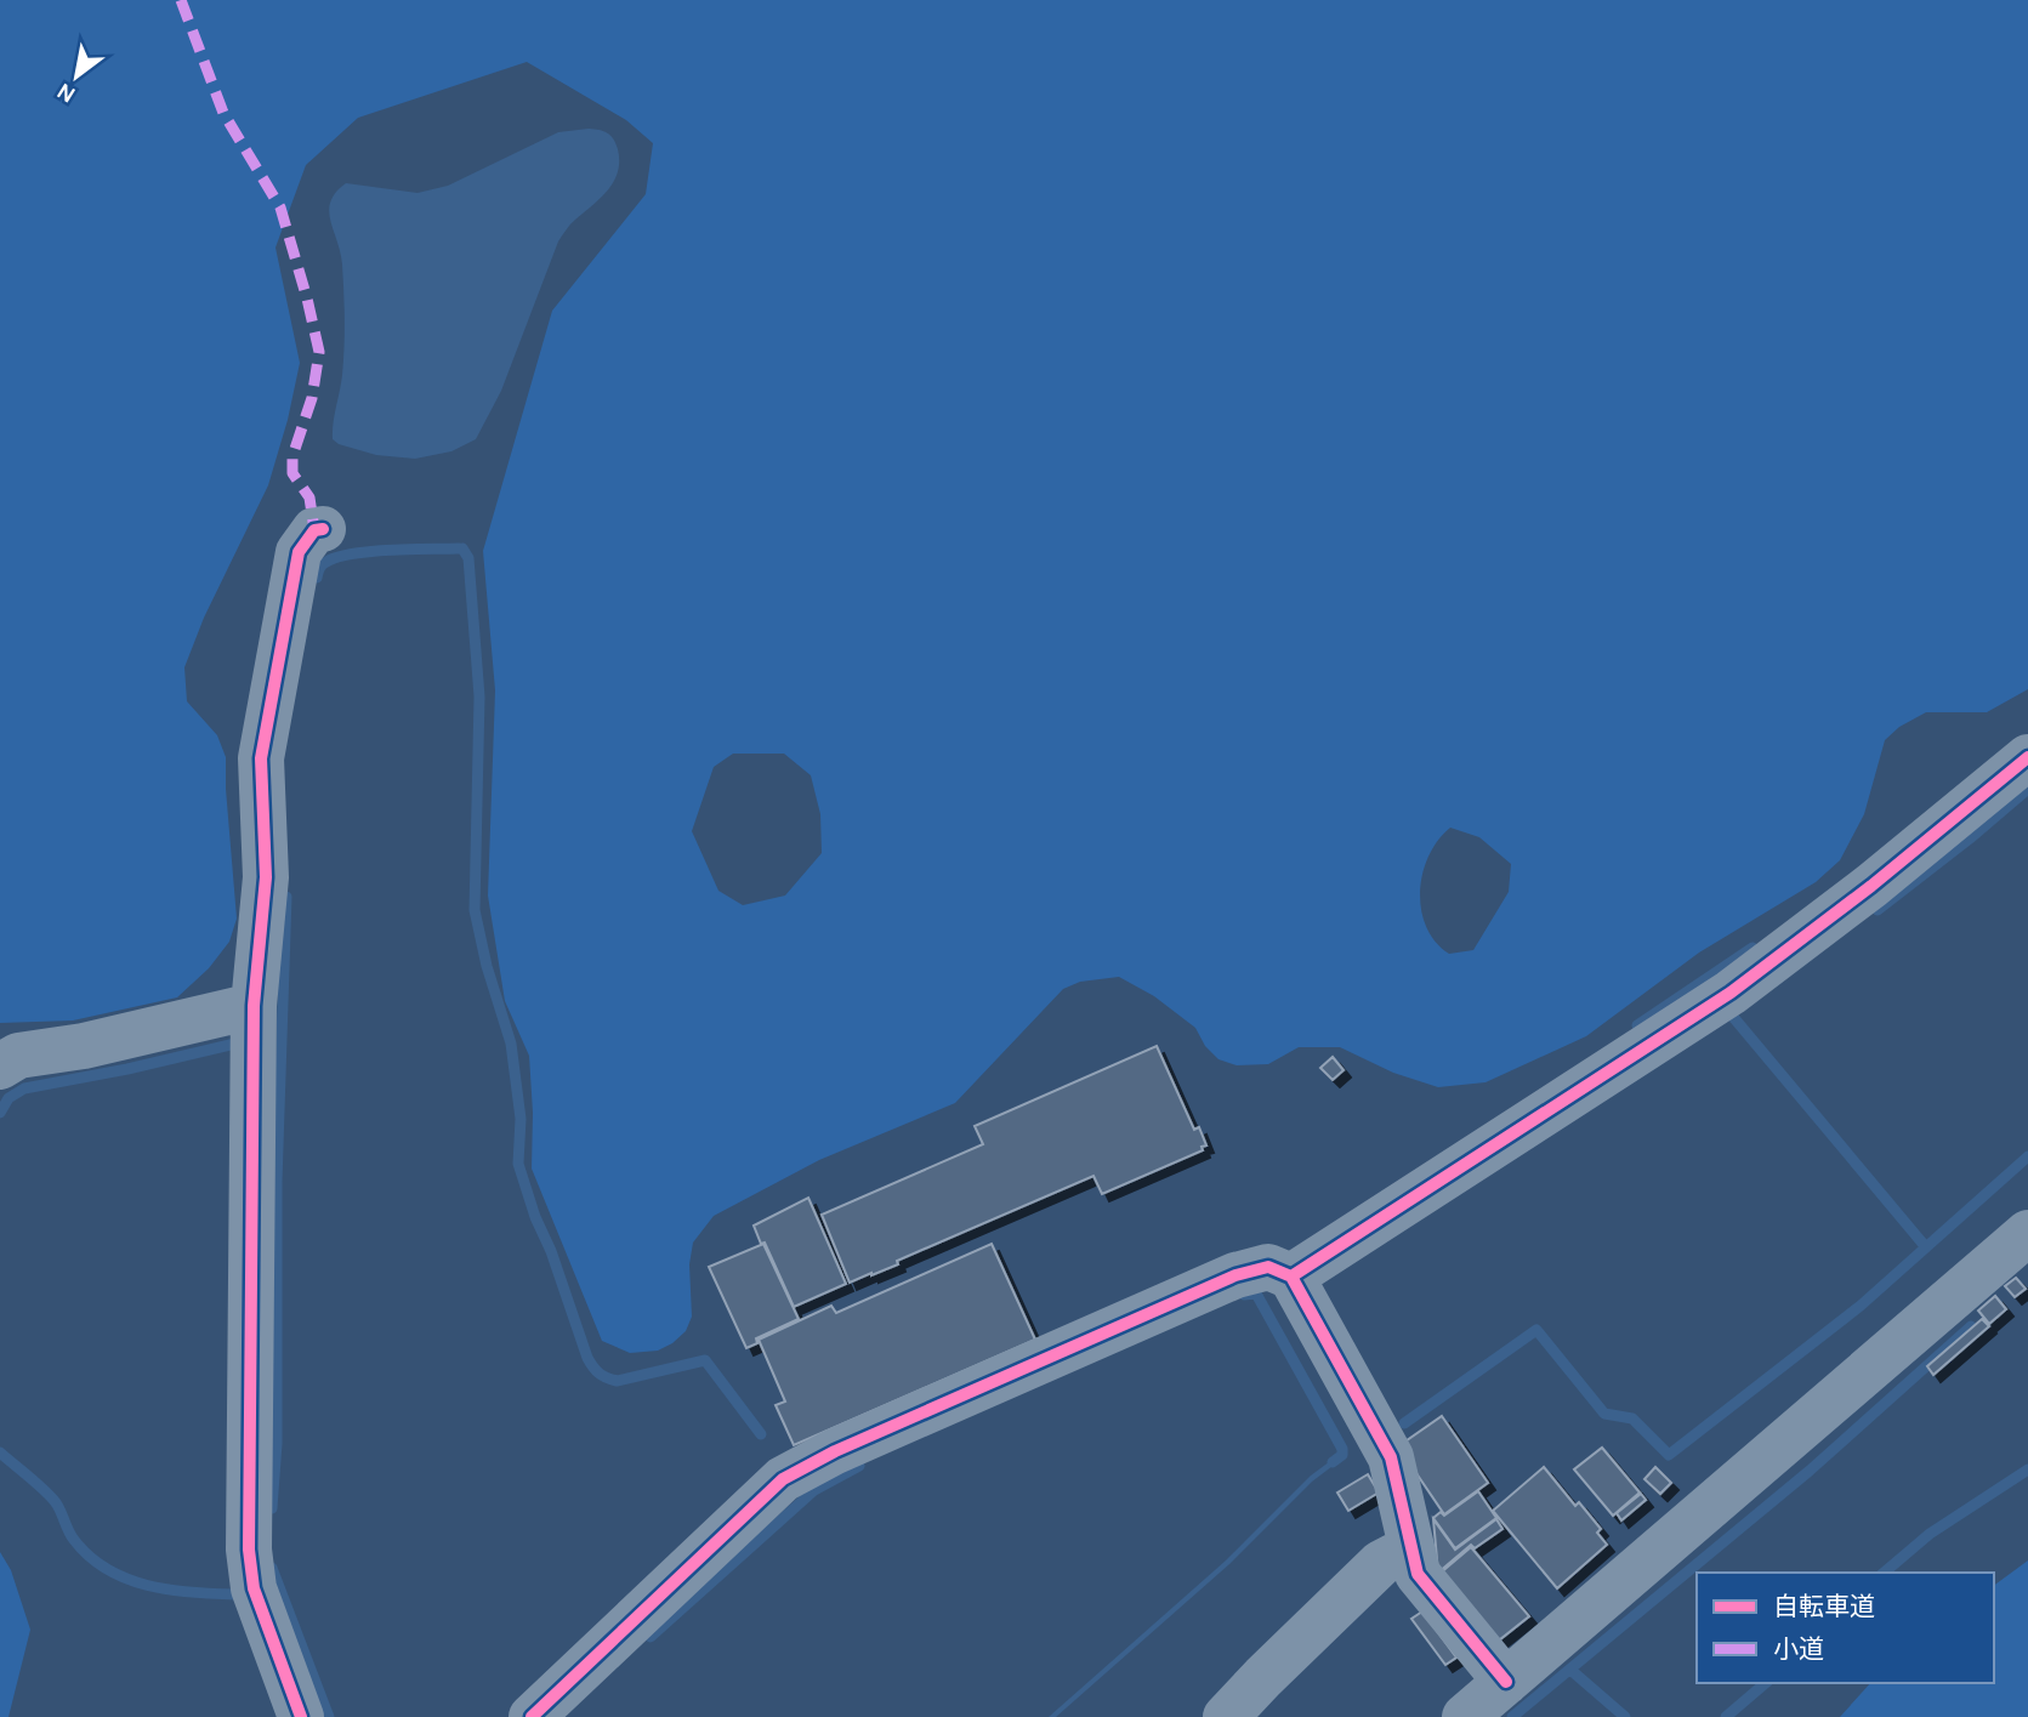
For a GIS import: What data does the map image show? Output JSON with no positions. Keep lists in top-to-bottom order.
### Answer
{
  "legend": ["自転車道", "小道"],
  "north": "bottom left"
}
